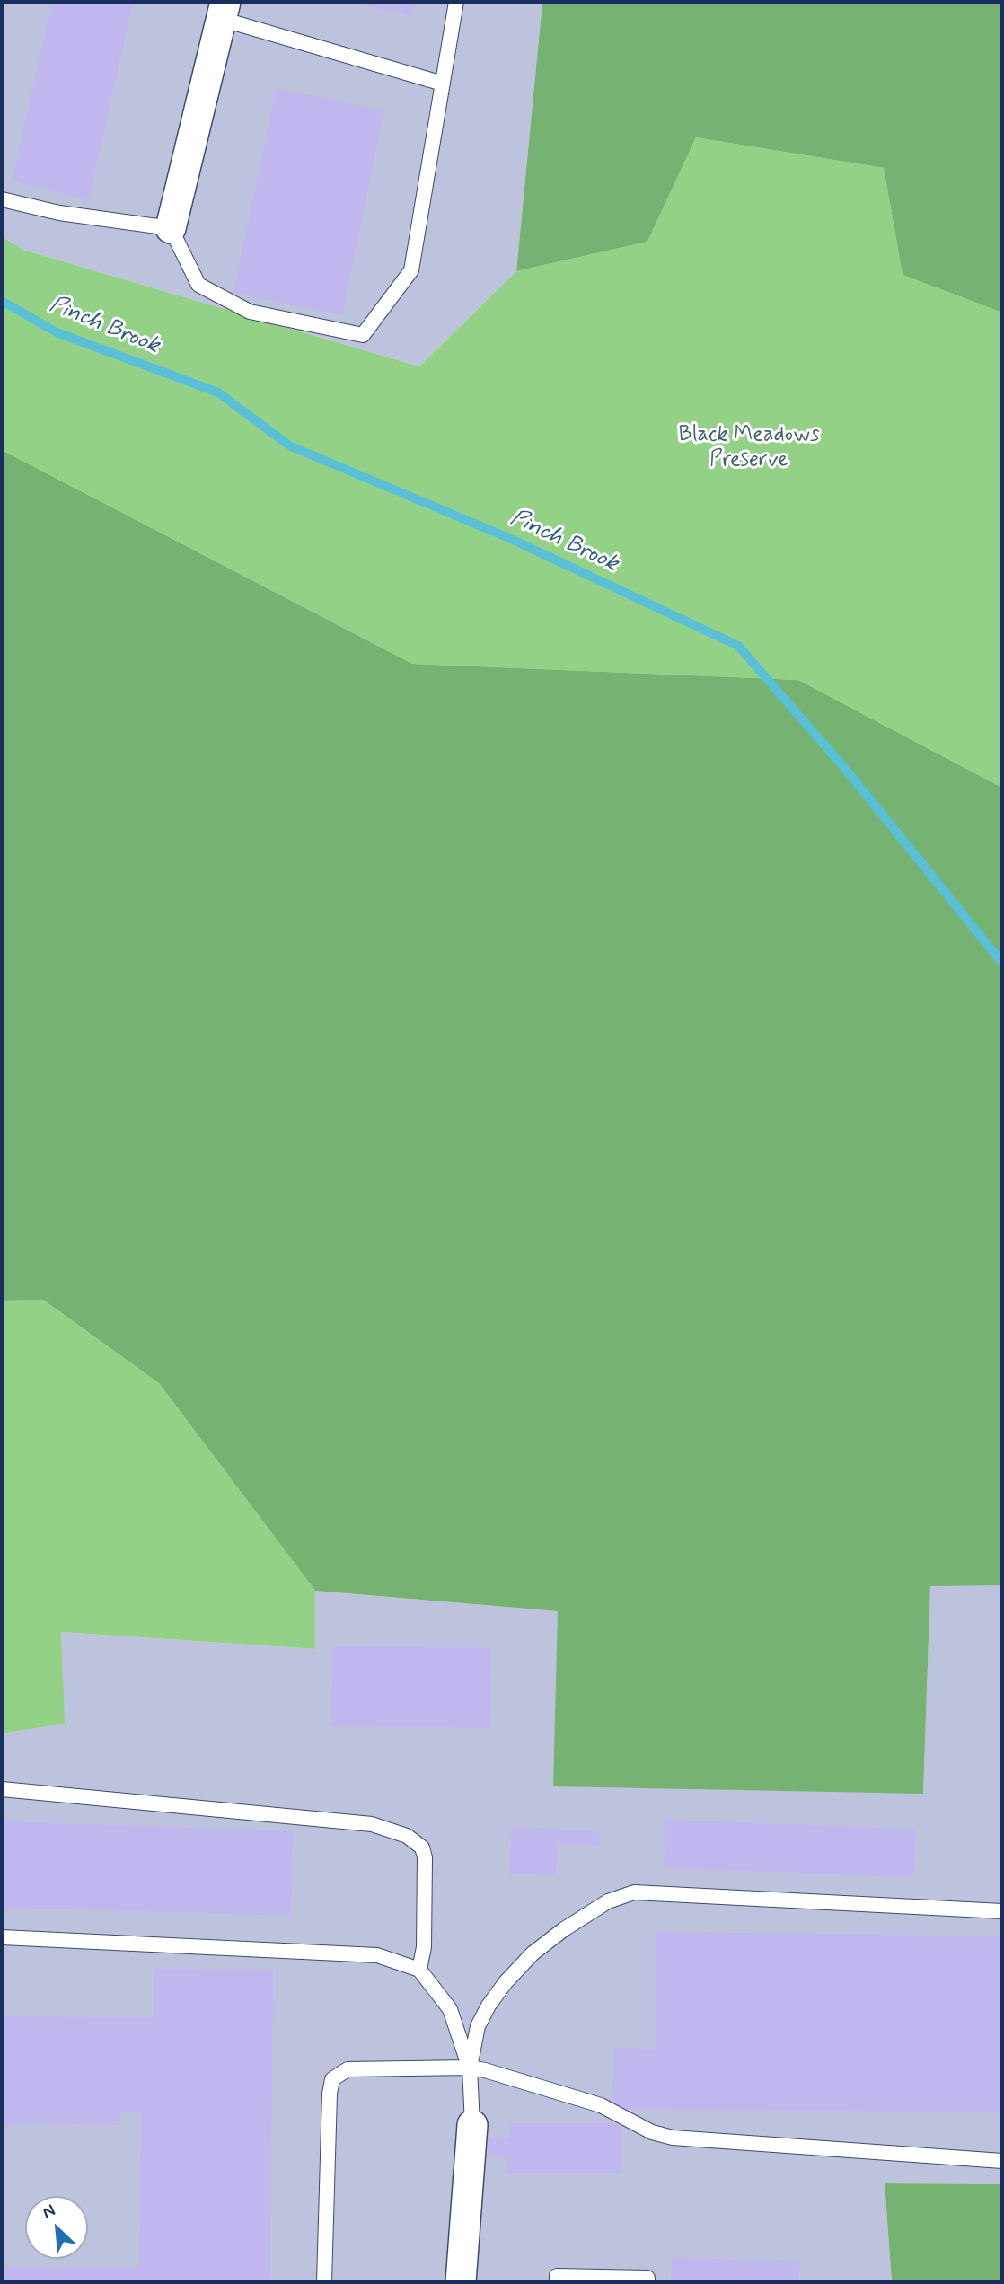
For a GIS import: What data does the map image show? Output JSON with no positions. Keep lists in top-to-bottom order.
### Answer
{
  "water": ["Pinch Brook"],
  "parks": ["Black Meadows Preserve"],
  "north": "top left"
}
